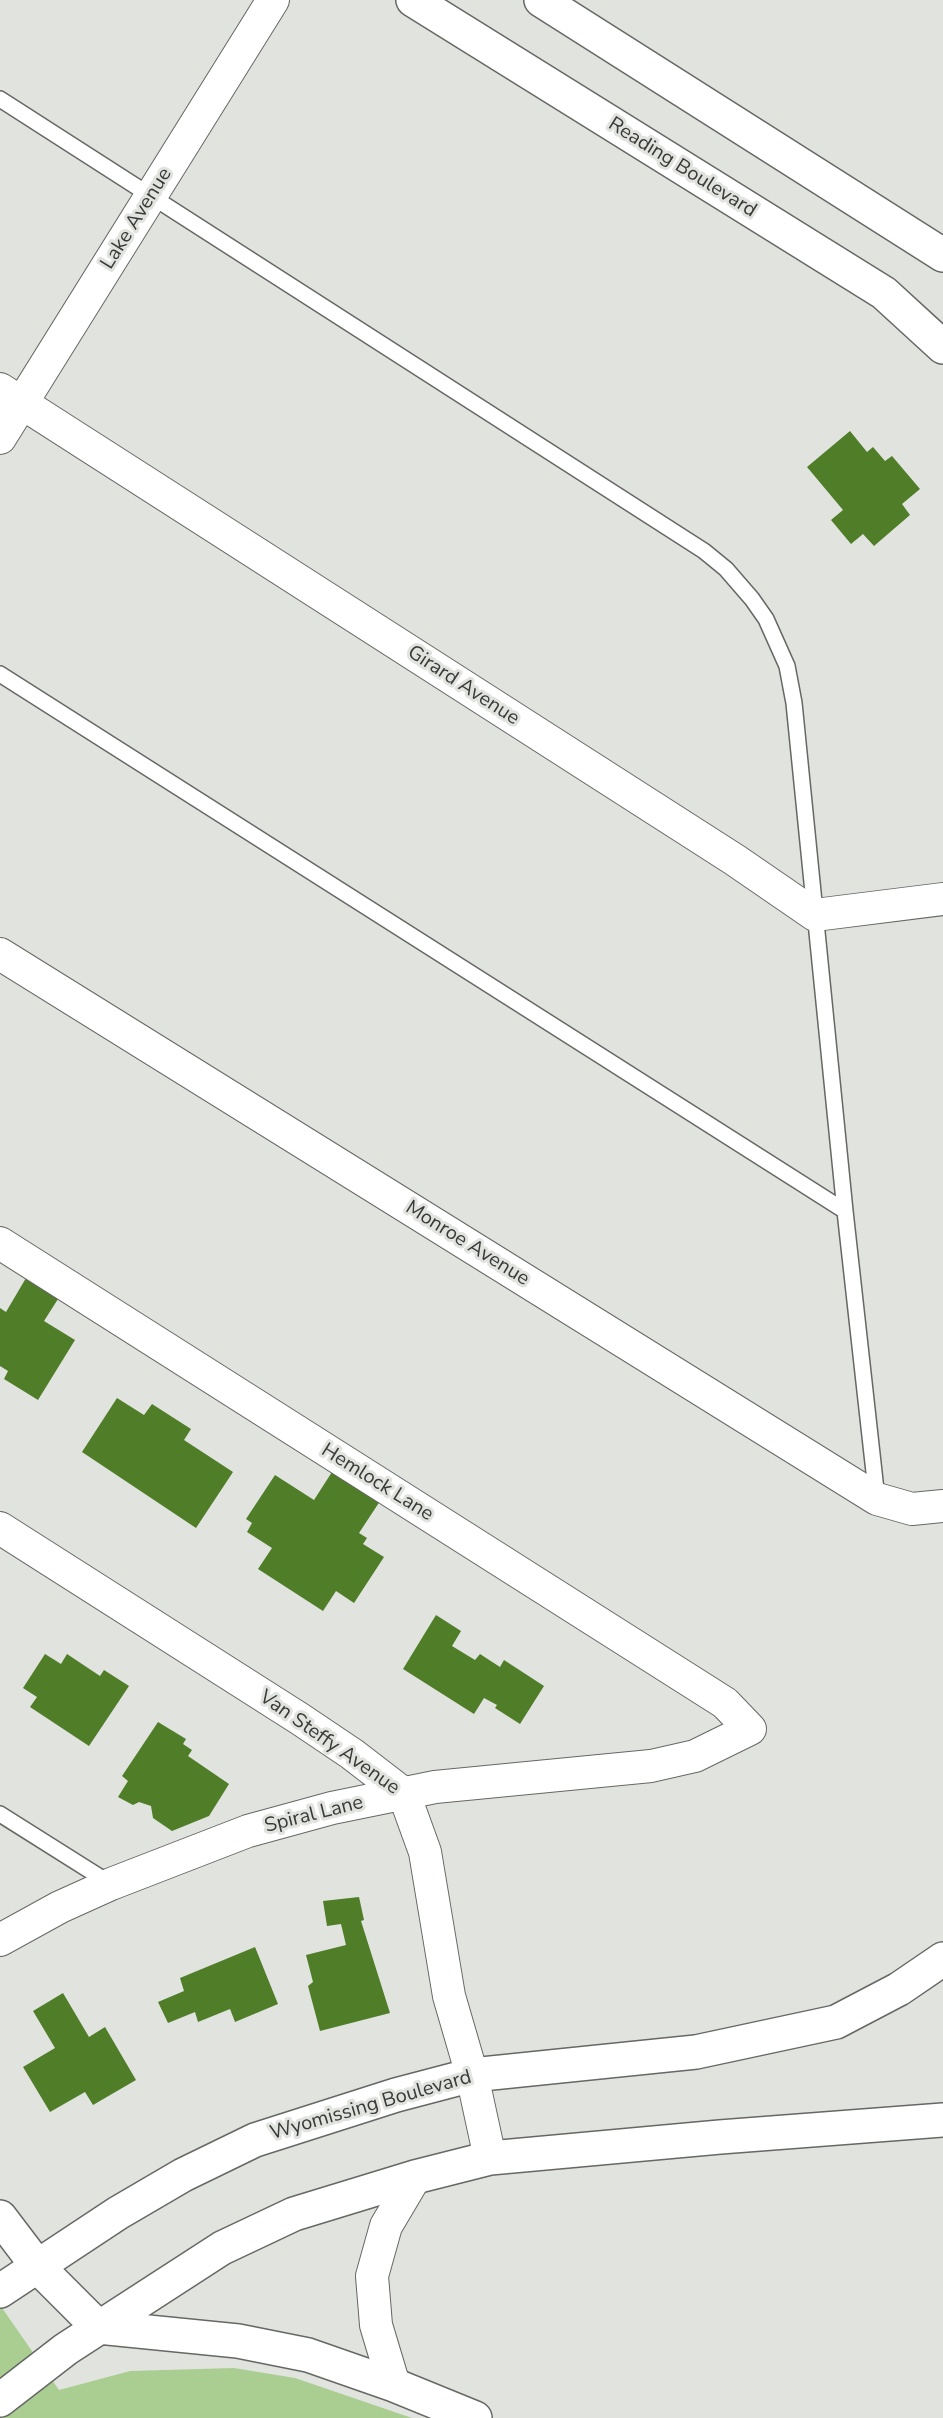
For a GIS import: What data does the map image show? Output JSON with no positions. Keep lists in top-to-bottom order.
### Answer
{
  "streets": {
    "main road": ["Reading Boulevard", "Wyomissing Boulevard"],
    "street": [
      "Lake Avenue",
      "Girard Avenue",
      "Monroe Avenue",
      "Hemlock Lane",
      "Van Steffy Avenue",
      "Spiral Lane"
    ]
  },
  "crossings": [
    ["Lake Avenue", "Girard Avenue"],
    ["Hemlock Lane", "Spiral Lane"],
    ["Van Steffy Avenue", "Spiral Lane"],
    ["Van Steffy Avenue", "Wyomissing Boulevard"]
  ]
}
